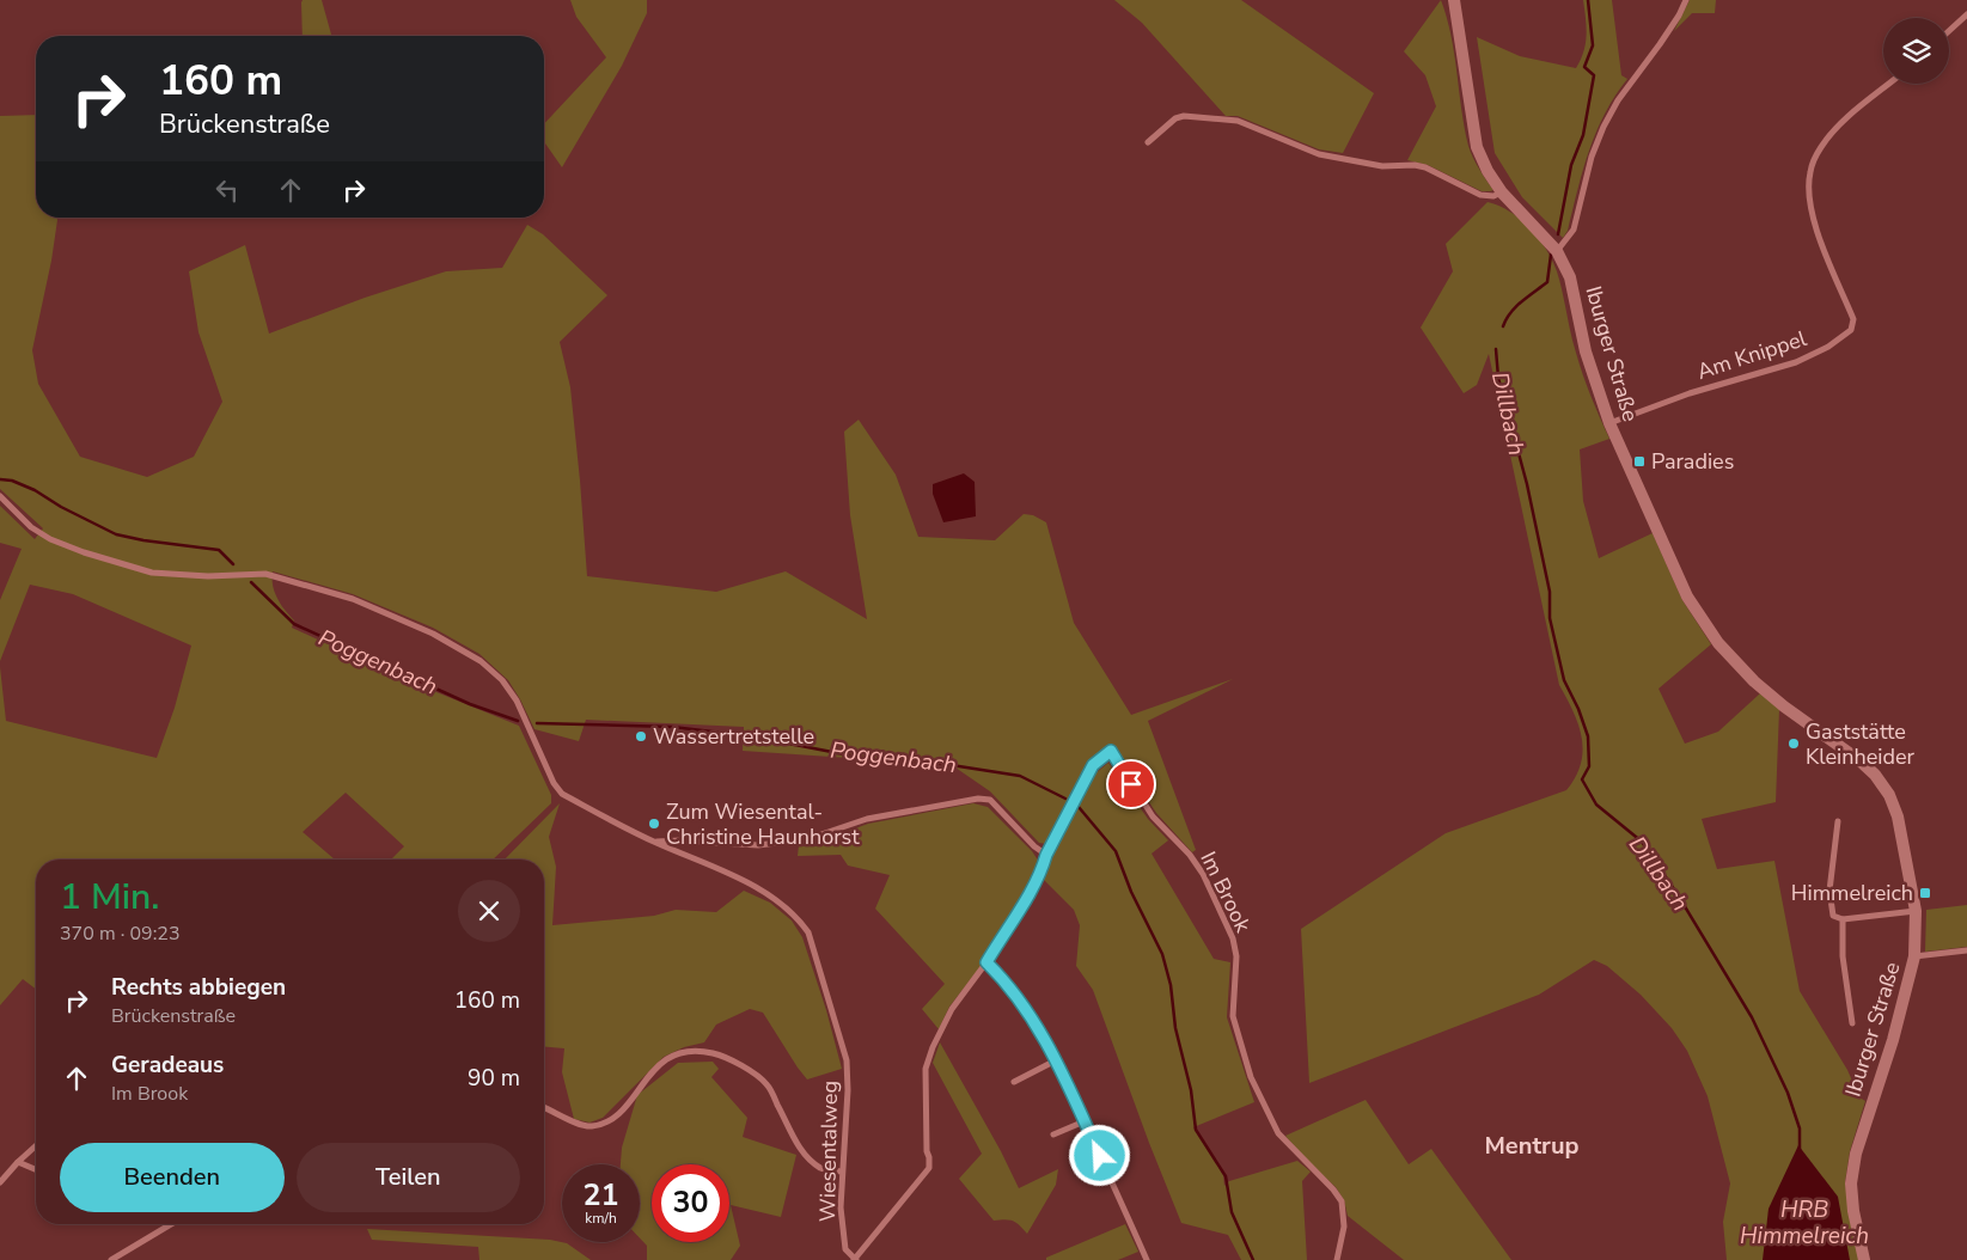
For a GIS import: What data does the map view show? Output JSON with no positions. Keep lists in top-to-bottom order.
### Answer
{
  "streets": {
    "main road": ["Iburger Straße"],
    "street": ["Am Knippel", "Im Brook", "Wiesentalweg"]
  },
  "crossings": [
    ["Iburger Straße", "Am Knippel"]
  ],
  "districts": ["Mentrup"],
  "water": ["Dillbach", "Poggenbach", "HRB Himmelreich"],
  "places": {
    "transit": ["Paradies", "Himmelreich"],
    "other": ["Wassertretstelle", "Gaststätte Kleinheider", "Zum Wiesental- Christine Haunhorst"]
  },
  "page": {
    "turn": ["160 m", "Brückenstraße"],
    "heading": ["1 Min.", "370 m · 09:23"],
    "list": [
      {
        "name": "Rechts abbiegen",
        "note": "Brückenstraße",
        "value": "160 m"
      },
      {
        "name": "Geradeaus",
        "note": "Im Brook",
        "value": "90 m"
      }
    ],
    "buttons": ["Beenden", "Teilen"],
    "speed": "21 km/h",
    "limit": "30"
  }
}
